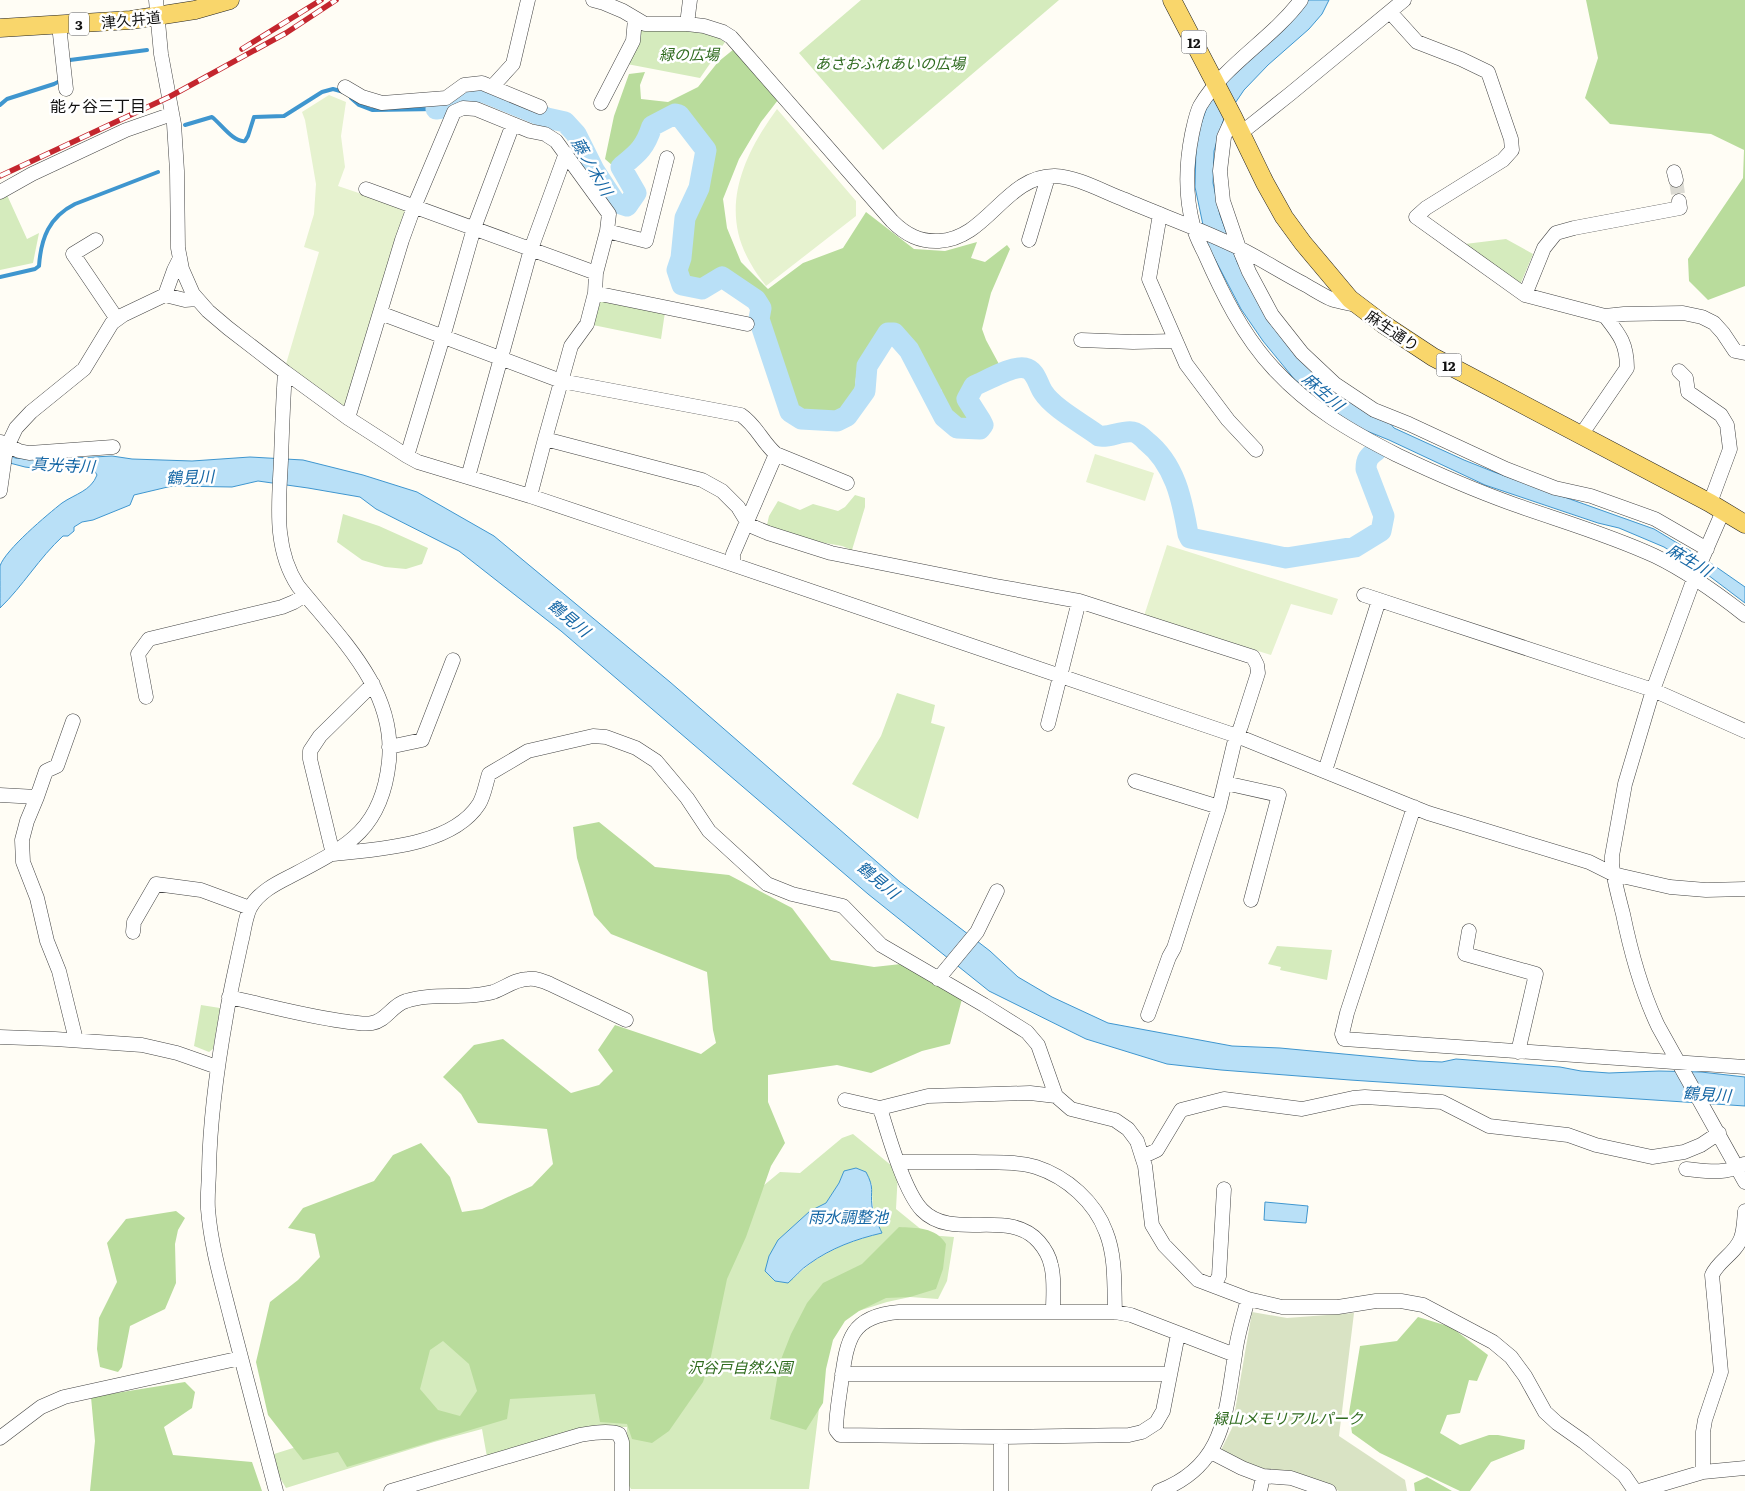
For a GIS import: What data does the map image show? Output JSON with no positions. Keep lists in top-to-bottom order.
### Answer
{
  "streets": {
    "main road": [
      "津久井道",
      "3",
      "12",
      "麻生通り"
    ]
  },
  "districts": ["能ヶ谷三丁目"],
  "water": [
    "藤ノ木川",
    "麻生川",
    "真光寺川",
    "鶴見川",
    "雨水調整池"
  ],
  "parks": [
    "緑の広場",
    "あさおふれあいの広場",
    "沢谷戸自然公園",
    "緑山メモリアルパーク"
  ]
}
